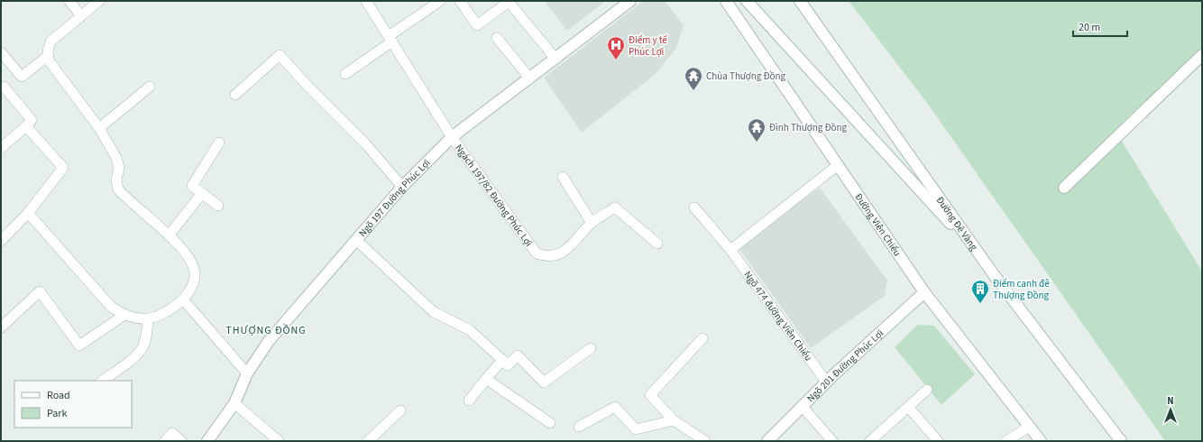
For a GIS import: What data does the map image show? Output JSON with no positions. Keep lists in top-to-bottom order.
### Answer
{
  "streets": {
    "street": [
      "Ngõ 197 Đường Phúc Lợi",
      "Đường Đê Vàng",
      "Đường Viên Chiếu",
      "Ngõ 201 Đường Phúc Lợi"
    ],
    "lane": ["Ngách 197/82 Đường Phúc Lợi", "Ngõ 474 đường Viên Chiếu"]
  },
  "crossings": [
    ["Ngách 197/82 Đường Phúc Lợi", "Ngõ 197 Đường Phúc Lợi"],
    ["Đường Viên Chiếu", "Ngõ 201 Đường Phúc Lợi"],
    ["Ngõ 474 đường Viên Chiếu", "Ngõ 201 Đường Phúc Lợi"]
  ],
  "districts": ["THƯỢNG ĐỒNG"],
  "places": {
    "hospital": ["Điểm y tế Phúc Lợi"],
    "temple": ["Chùa Thượng Đồng", "Đình Thượng Đồng"],
    "building": ["Điếm canh đê Thượng Đồng"]
  },
  "legend": ["Road", "Park"],
  "scale_bar": "20 m",
  "north": "top"
}
